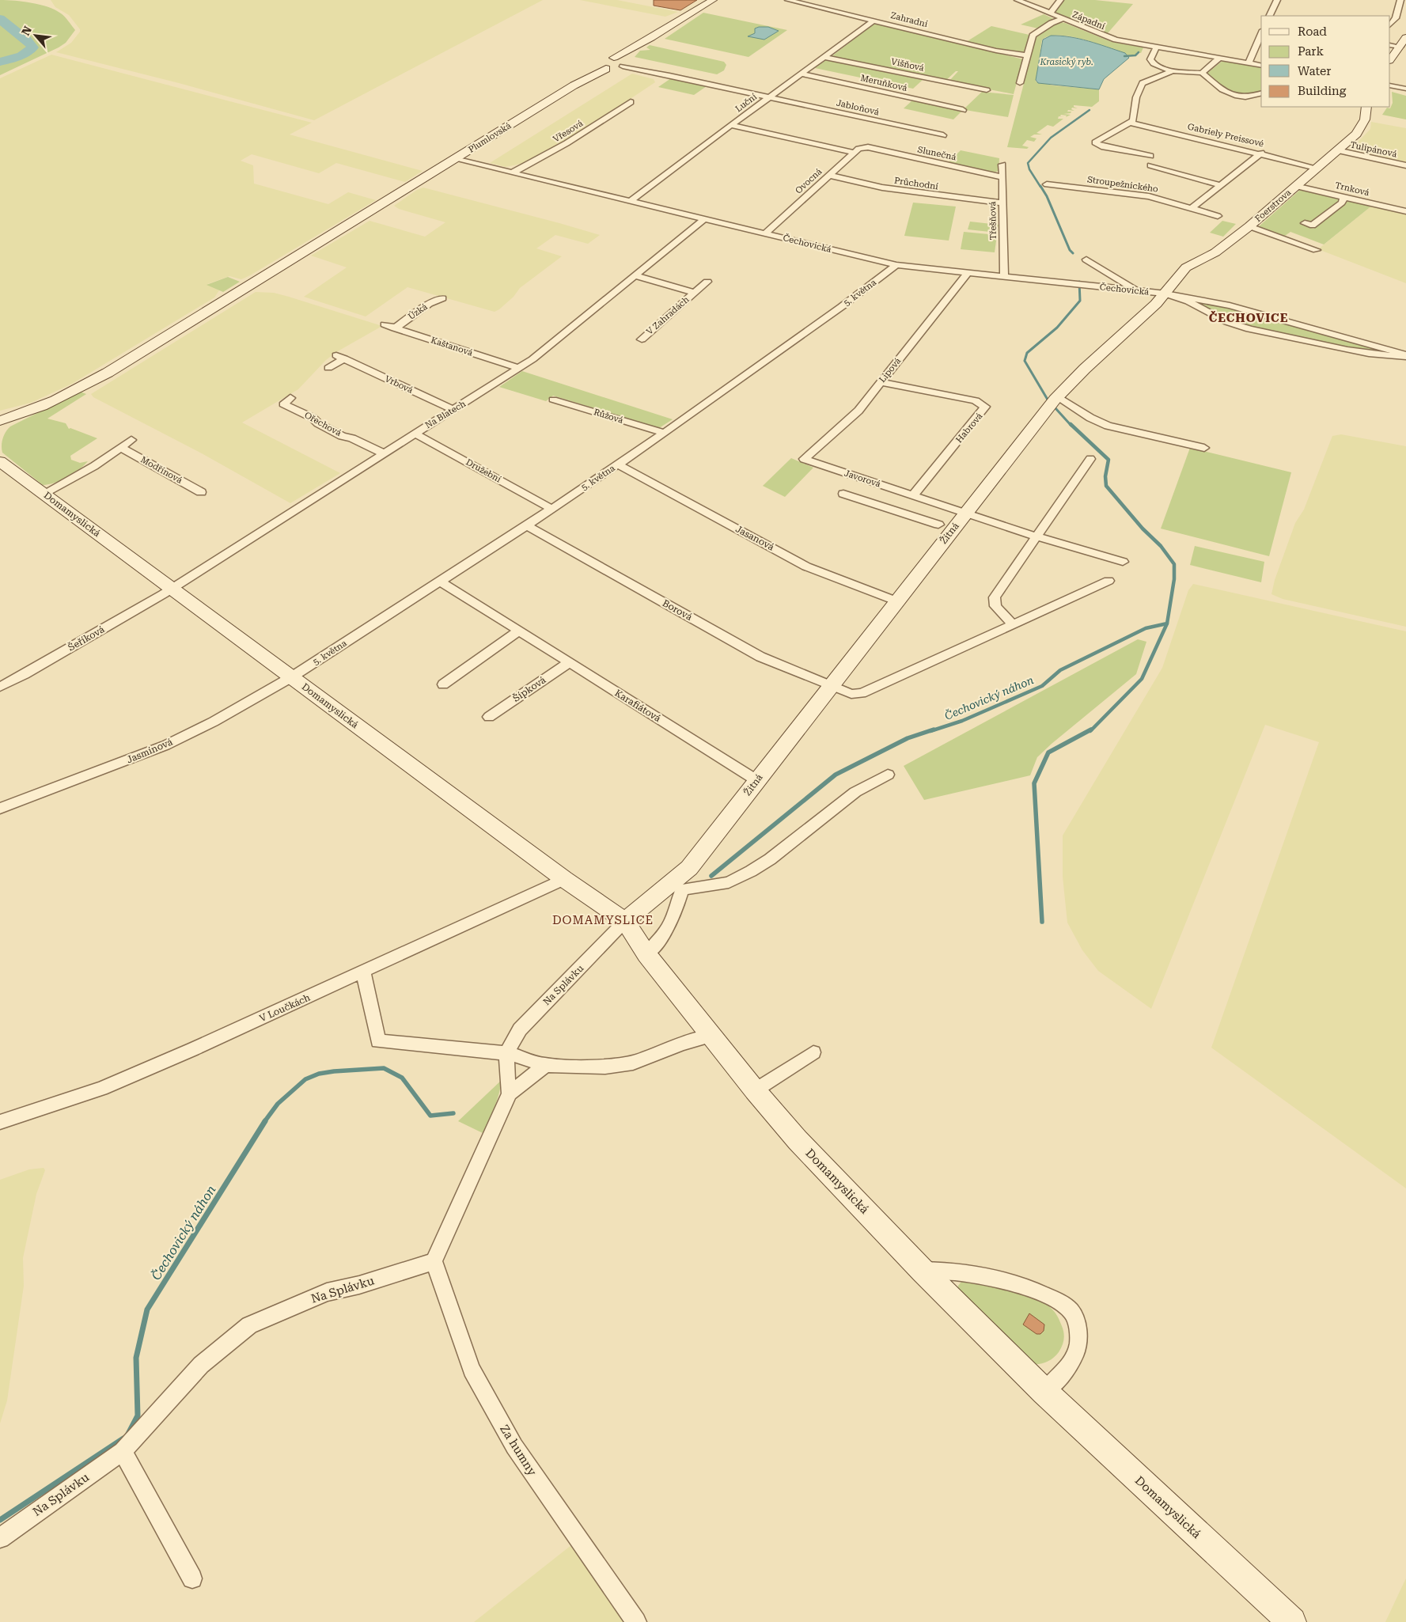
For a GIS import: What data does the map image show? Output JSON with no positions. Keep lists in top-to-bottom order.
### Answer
{
  "streets": {
    "street": [
      "Zahradní",
      "Západní",
      "Višňová",
      "Meruňková",
      "Luční",
      "Jabloňová",
      "Vřesová",
      "Gabriely Preissové",
      "Plumlovská",
      "Tulipánová",
      "Slunečná",
      "Ovocná",
      "Průchodní",
      "Stroupežnického",
      "Trnková",
      "Foerstrova",
      "Třešňová",
      "Čechovická",
      "5. května",
      "Úzká",
      "V Zahradách",
      "Kaštanová",
      "Lipová",
      "Vrbová",
      "Na Blatech",
      "Růžová",
      "Ořechová",
      "Habrová",
      "Modřínová",
      "Družební",
      "Javorová",
      "Domamyslická",
      "Žitná",
      "Jasanová",
      "Borová",
      "Šeříková",
      "Šípková",
      "Karafiátová",
      "Jasmínová",
      "Na Splávku",
      "V Loučkách",
      "Za humny"
    ]
  },
  "crossings": [
    ["Zahradní", "Luční"],
    ["Višňová", "Luční"],
    ["Meruňková", "Luční"],
    ["Luční", "Jabloňová"],
    ["Luční", "Plumlovská"],
    ["Luční", "Čechovická"],
    ["Jabloňová", "Plumlovská"],
    ["Vřesová", "Čechovická"],
    ["Gabriely Preissové", "Foerstrova"],
    ["Plumlovská", "Čechovická"],
    ["Tulipánová", "Foerstrova"],
    ["Slunečná", "Ovocná"],
    ["Slunečná", "Třešňová"],
    ["Ovocná", "Průchodní"],
    ["Ovocná", "Čechovická"],
    ["Průchodní", "Třešňová"],
    ["Trnková", "Foerstrova"],
    ["Foerstrova", "Čechovická"],
    ["Foerstrova", "Žitná"],
    ["Třešňová", "Čechovická"],
    ["Čechovická", "5. května"],
    ["Čechovická", "Lipová"],
    ["Čechovická", "Na Blatech"],
    ["Čechovická", "Žitná"],
    ["5. května", "Růžová"],
    ["5. května", "Družební"],
    ["5. května", "Domamyslická"],
    ["5. května", "Jasanová"],
    ["5. května", "Borová"],
    ["5. května", "Karafiátová"],
    ["5. května", "Jasmínová"],
    ["Úzká", "Kaštanová"],
    ["V Zahradách", "Na Blatech"],
    ["Kaštanová", "Na Blatech"],
    ["Lipová", "Habrová"],
    ["Lipová", "Javorová"],
    ["Vrbová", "Na Blatech"],
    ["Na Blatech", "Ořechová"],
    ["Na Blatech", "Družební"],
    ["Na Blatech", "Domamyslická"],
    ["Na Blatech", "Šeříková"],
    ["Habrová", "Javorová"],
    ["Javorová", "Žitná"],
    ["Domamyslická", "Žitná"],
    ["Domamyslická", "Šeříková"],
    ["Domamyslická", "Jasmínová"],
    ["Domamyslická", "Na Splávku"],
    ["Domamyslická", "V Loučkách"],
    ["Žitná", "Jasanová"],
    ["Žitná", "Borová"],
    ["Žitná", "Karafiátová"],
    ["Žitná", "Na Splávku"],
    ["Šípková", "Karafiátová"],
    ["Na Splávku", "Za humny"]
  ],
  "districts": ["ČECHOVICE", "DOMAMYSLICE"],
  "water": ["Krasický ryb.", "Čechovický náhon"],
  "legend": [
    "Road",
    "Park",
    "Water",
    "Building"
  ],
  "north": "top left"
}
